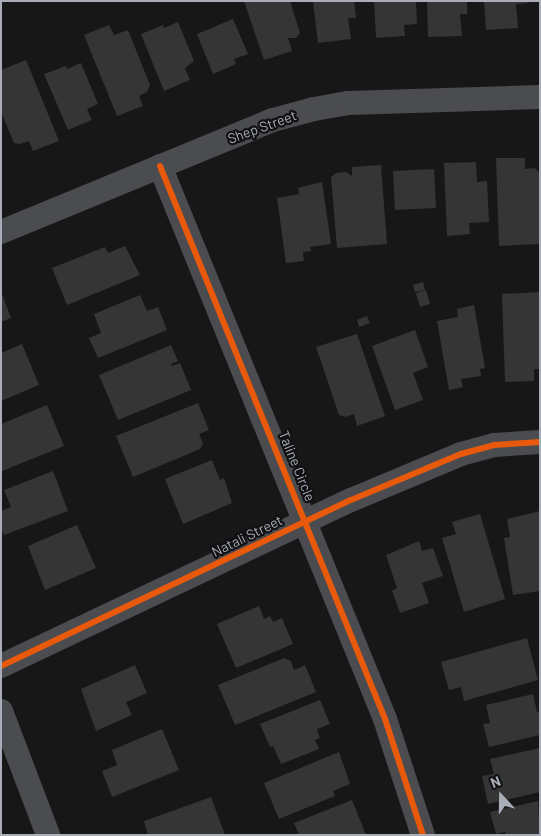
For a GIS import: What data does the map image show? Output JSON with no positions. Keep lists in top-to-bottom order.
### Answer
{
  "streets": {
    "street": ["Shep Street", "Taline Circle", "Natali Street"]
  },
  "crossings": [
    ["Shep Street", "Taline Circle"],
    ["Taline Circle", "Natali Street"]
  ],
  "north": "top"
}
